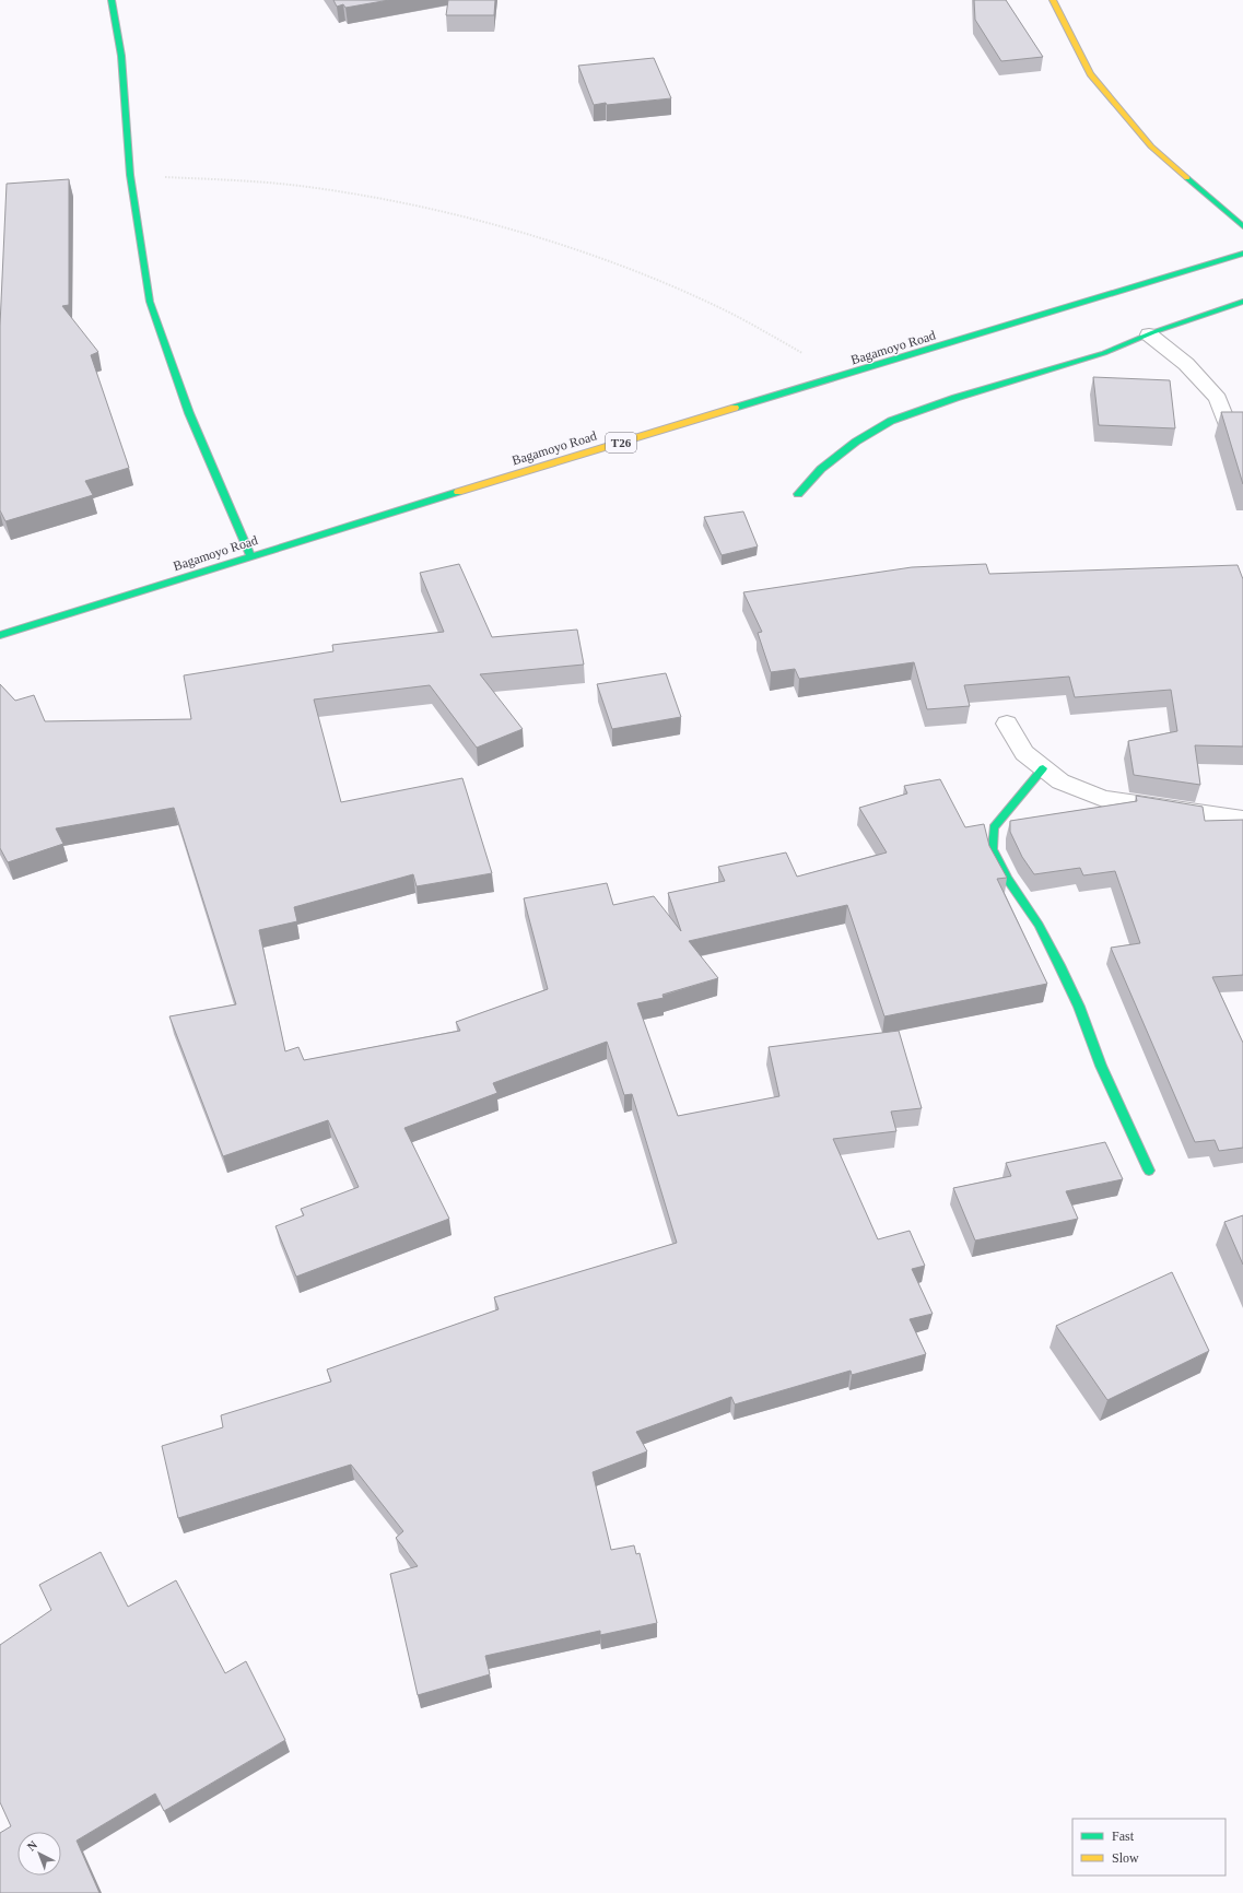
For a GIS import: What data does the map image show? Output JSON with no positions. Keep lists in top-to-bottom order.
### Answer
{
  "streets": {
    "main road": ["Bagamoyo Road", "T26"]
  },
  "legend": ["Fast", "Slow"],
  "north": "top left"
}
